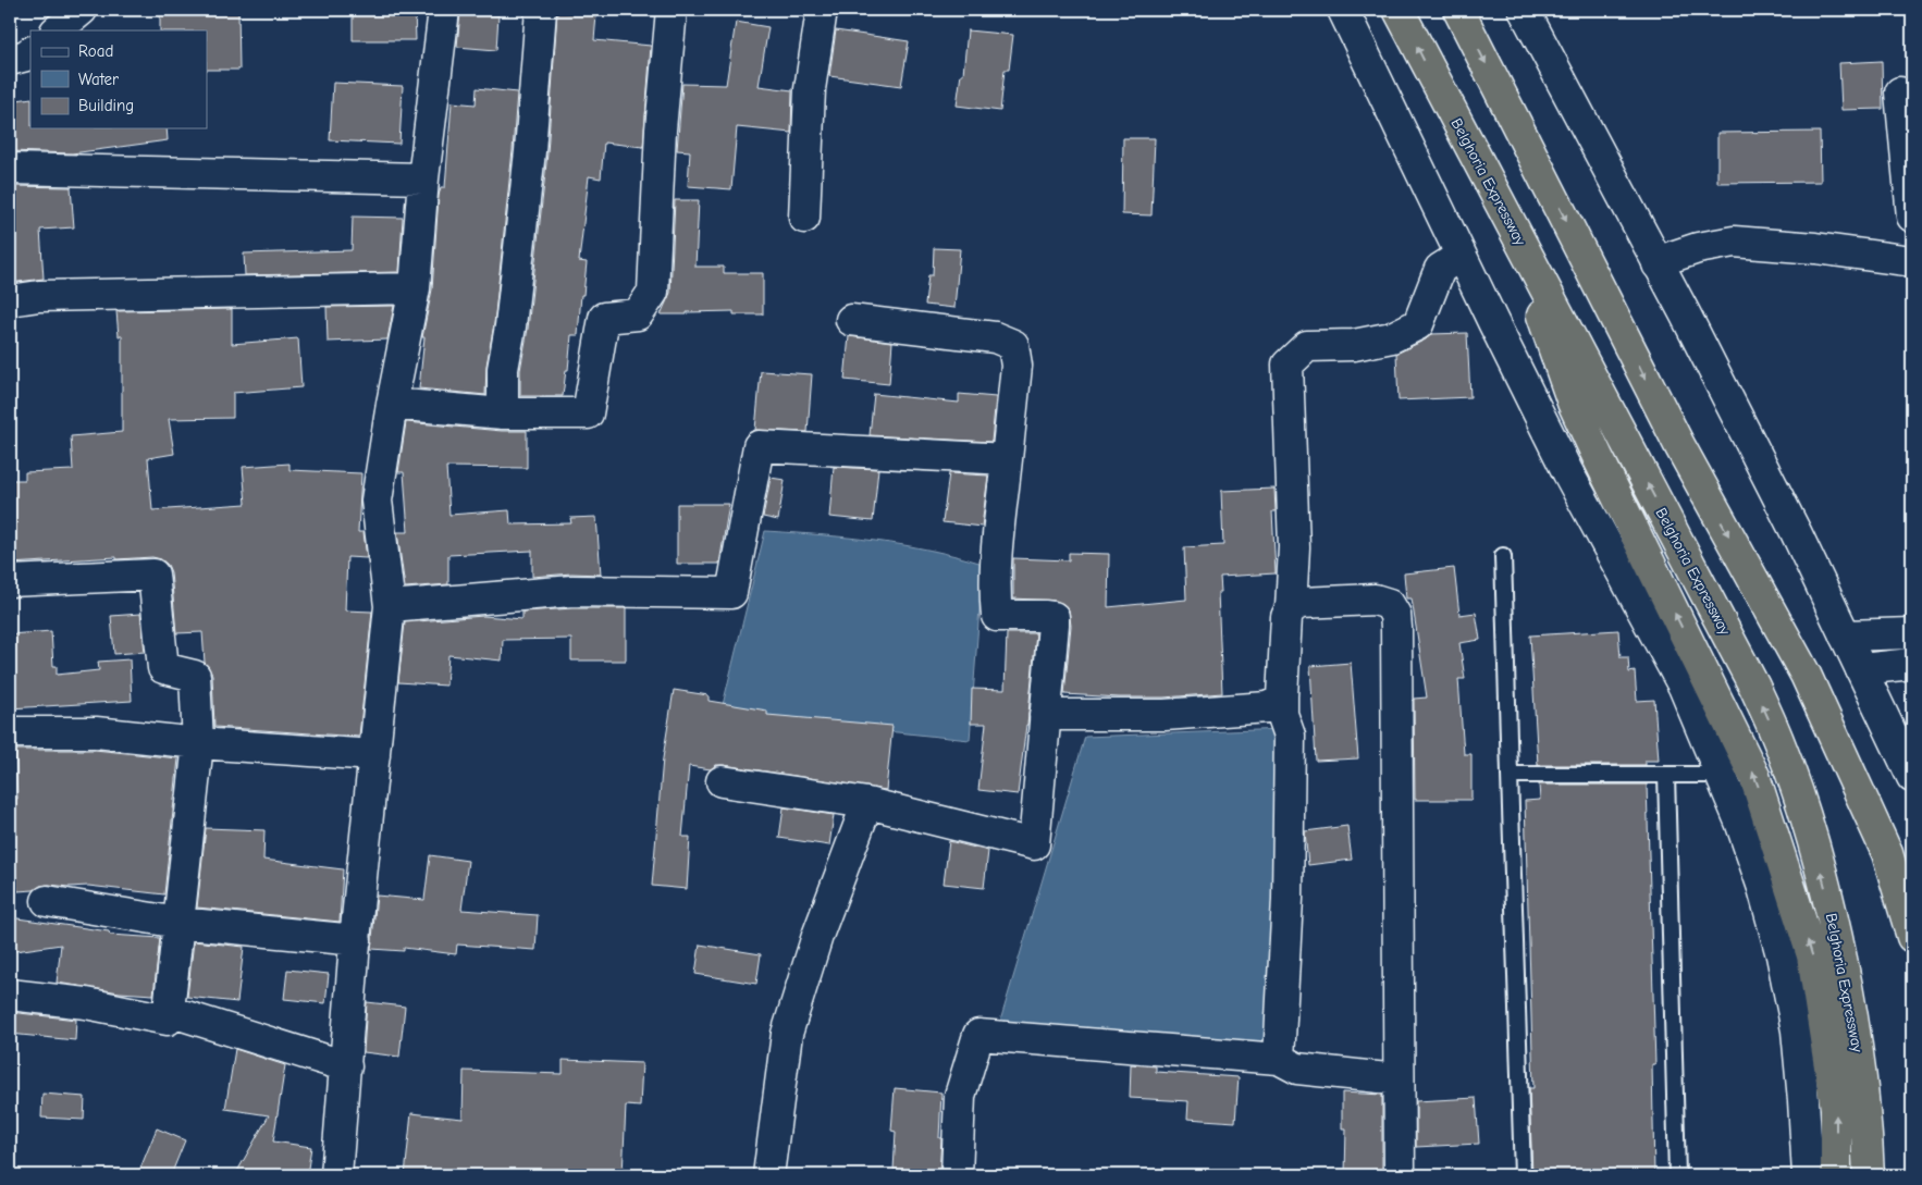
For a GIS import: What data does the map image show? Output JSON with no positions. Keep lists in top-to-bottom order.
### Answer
{
  "streets": {
    "highway": ["Belghoria Expressway"]
  },
  "legend": ["Road", "Water", "Building"]
}
